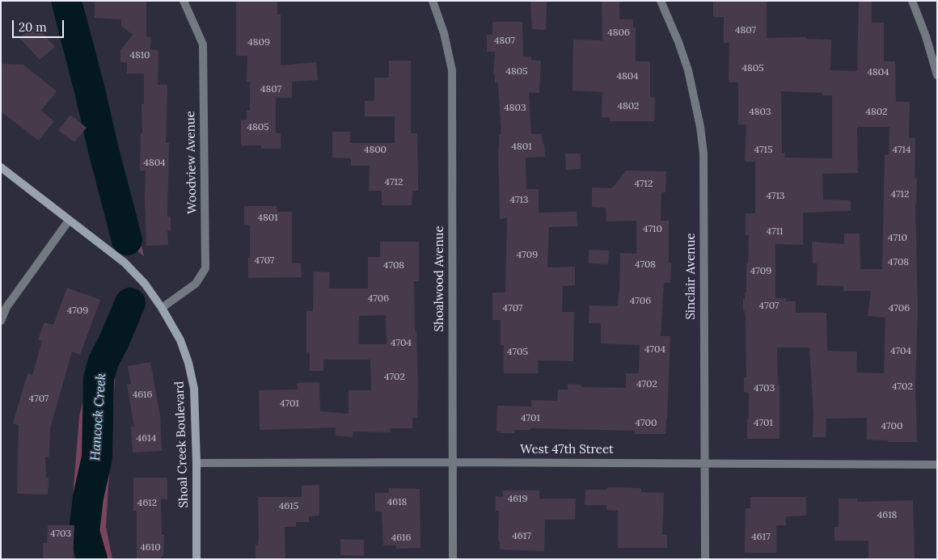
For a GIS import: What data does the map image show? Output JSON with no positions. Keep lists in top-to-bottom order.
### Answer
{
  "streets": {
    "street": [
      "Woodview Avenue",
      "Sinclair Avenue",
      "Shoalwood Avenue",
      "Shoal Creek Boulevard",
      "West 47th Street"
    ]
  },
  "crossings": [
    ["Woodview Avenue", "Shoal Creek Boulevard"],
    ["Sinclair Avenue", "West 47th Street"],
    ["Shoalwood Avenue", "West 47th Street"],
    ["Shoal Creek Boulevard", "West 47th Street"]
  ],
  "water": ["Hancock Creek"],
  "house_numbers": [
    "4807",
    "4806",
    "4807",
    "4809",
    "4810",
    "4805",
    "4805",
    "4804",
    "4804",
    "4807",
    "4802",
    "4803",
    "4803",
    "4802",
    "4805",
    "4801",
    "4800",
    "4715",
    "4714",
    "4804",
    "4712",
    "4712",
    "4712",
    "4713",
    "4713",
    "4801",
    "4710",
    "4711",
    "4710",
    "4709",
    "4707",
    "4708",
    "4708",
    "4708",
    "4709",
    "4706",
    "4706",
    "4707",
    "4707",
    "4706",
    "4709",
    "4704",
    "4704",
    "4704",
    "4705",
    "4702",
    "4702",
    "4702",
    "4703",
    "4616",
    "4707",
    "4701",
    "4701",
    "4700",
    "4701",
    "4700",
    "4614",
    "4619",
    "4618",
    "4612",
    "4615",
    "4618",
    "4703",
    "4617",
    "4617",
    "4616",
    "4610"
  ],
  "scale_bar": "20 m"
}
